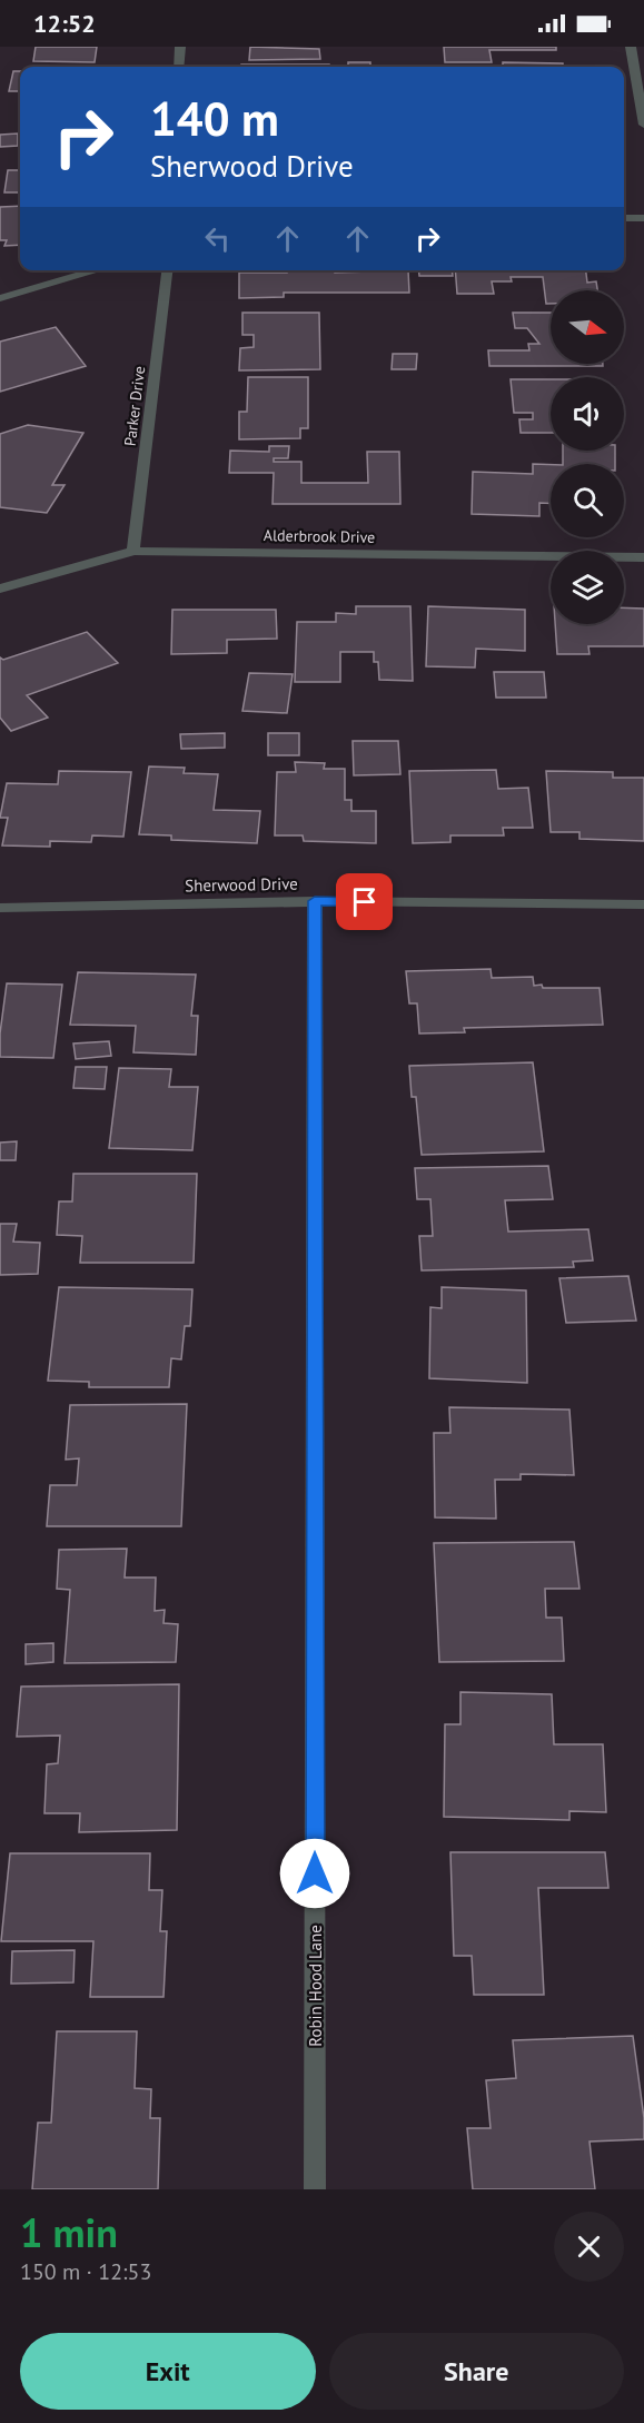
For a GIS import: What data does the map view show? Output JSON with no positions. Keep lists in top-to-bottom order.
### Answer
{
  "streets": {
    "street": [
      "Parker Drive",
      "Alderbrook Drive",
      "Sherwood Drive",
      "Robin Hood Lane"
    ]
  },
  "crossings": [
    ["Parker Drive", "Alderbrook Drive"],
    ["Sherwood Drive", "Robin Hood Lane"]
  ],
  "north": "right",
  "page": {
    "status": "12:52",
    "turn": ["140 m", "Sherwood Drive"],
    "heading": ["1 min", "150 m · 12:53"],
    "buttons": ["Exit", "Share"]
  }
}
